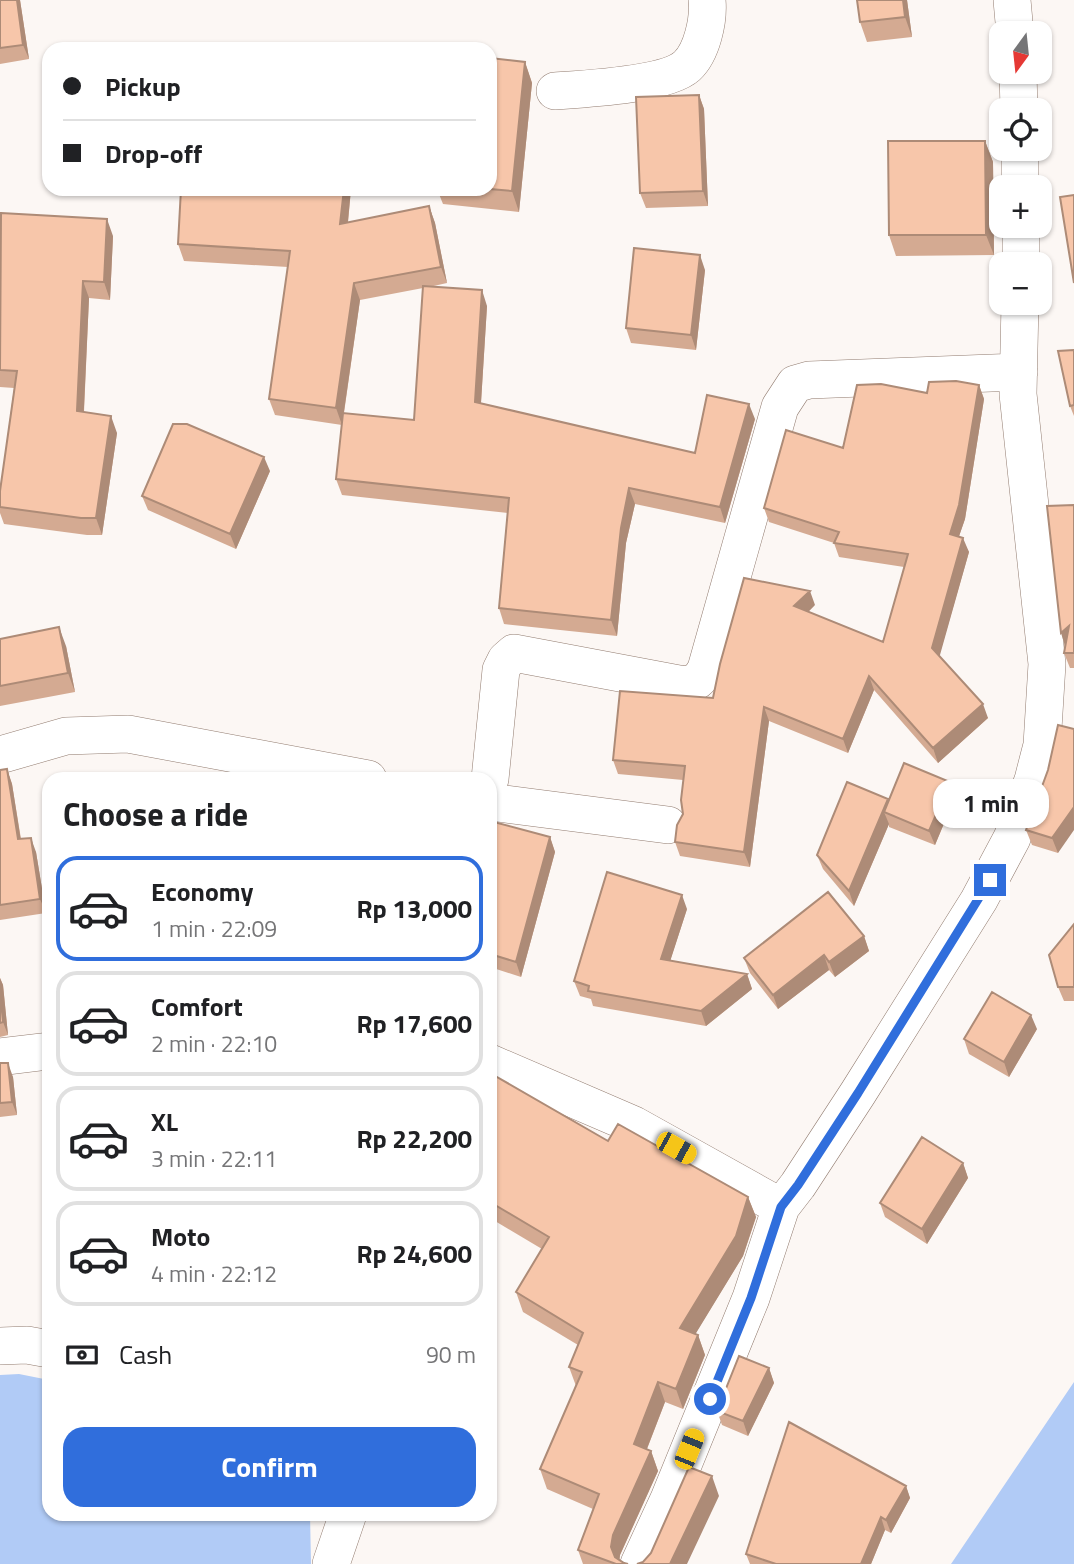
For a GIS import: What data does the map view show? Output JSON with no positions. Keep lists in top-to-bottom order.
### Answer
{
  "north": "bottom",
  "page": {
    "map_buttons": ["+", "−"],
    "banner": ["Pickup", "Drop-off"],
    "heading": "Choose a ride",
    "bubble": "1 min",
    "list": [
      {
        "name": "Economy",
        "note": "1 min · 22:09",
        "value": "Rp 13,000"
      },
      {
        "name": "Comfort",
        "note": "2 min · 22:10",
        "value": "Rp 17,600"
      },
      {
        "name": "XL",
        "note": "3 min · 22:11",
        "value": "Rp 22,200"
      },
      {
        "name": "Moto",
        "note": "4 min · 22:12",
        "value": "Rp 24,600"
      }
    ],
    "pay": ["Cash", "90 m"],
    "buttons": "Confirm"
  }
}
